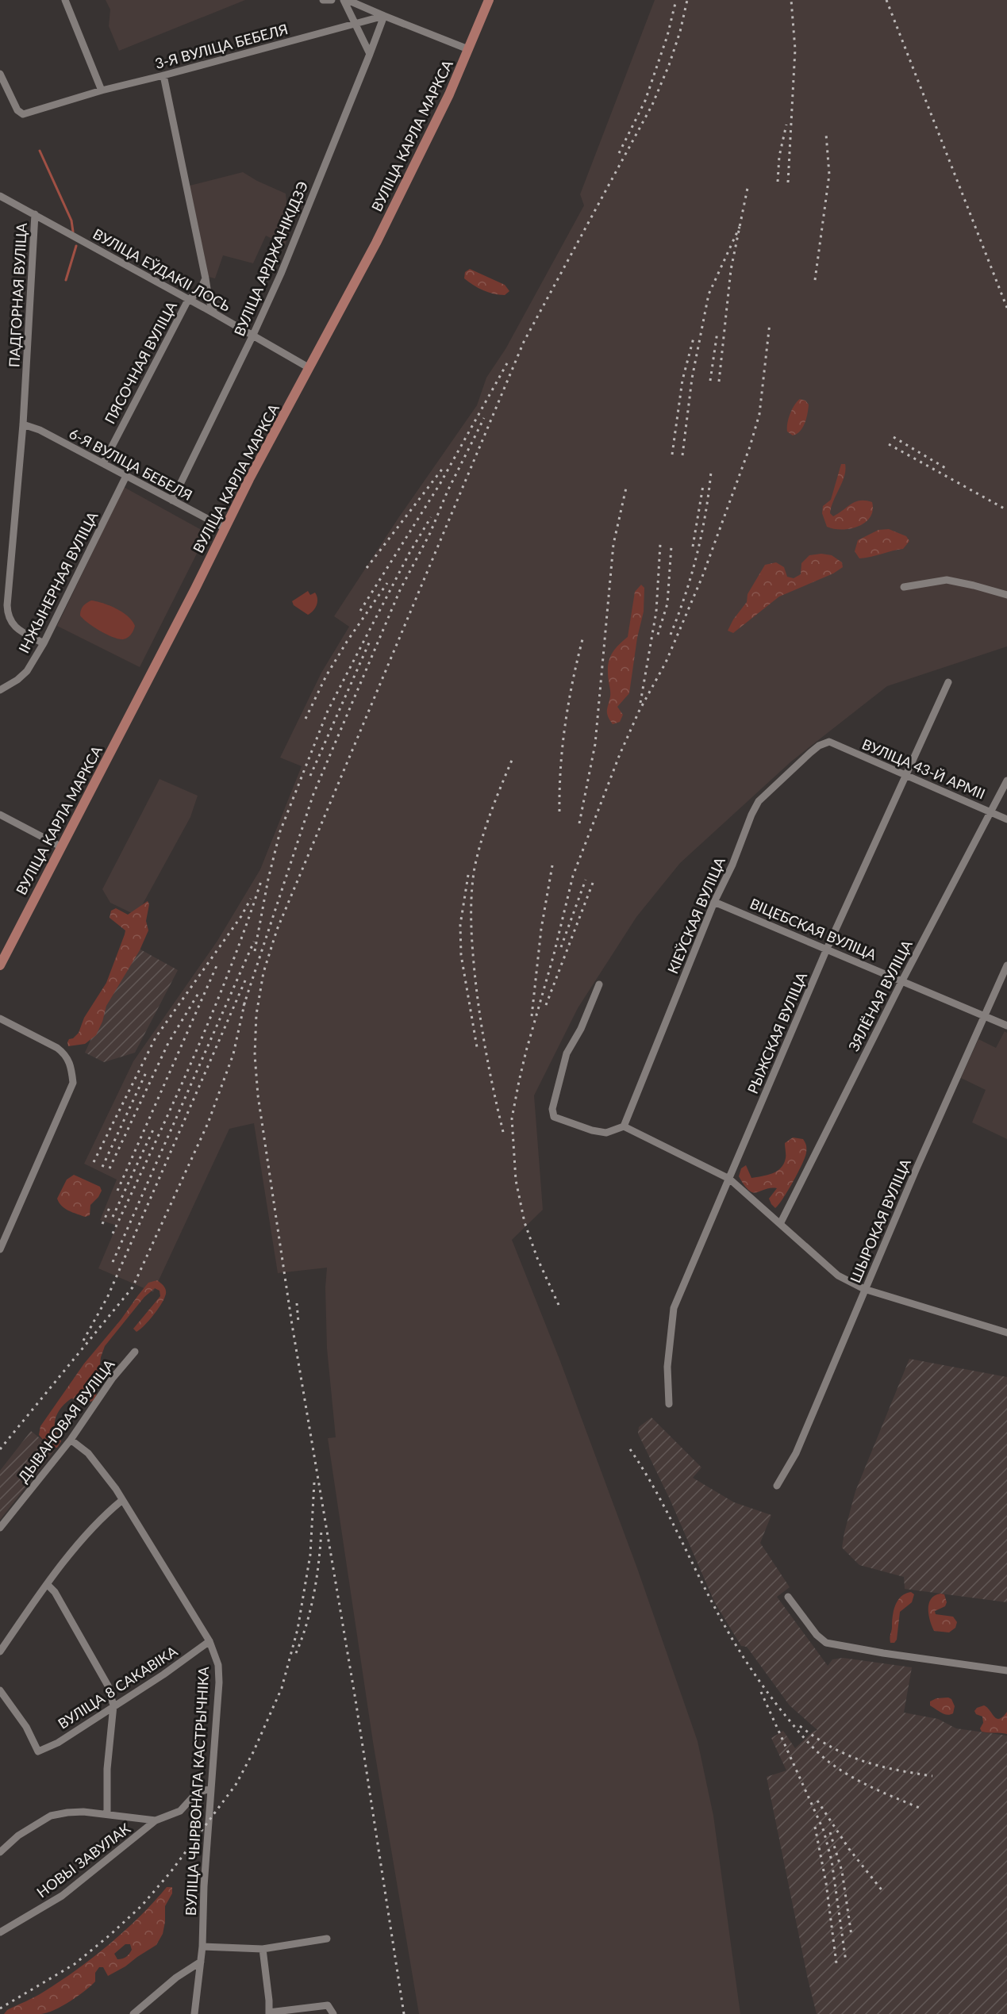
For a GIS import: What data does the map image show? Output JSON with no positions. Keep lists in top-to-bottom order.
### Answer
{
  "streets": {
    "main road": ["ВУЛІЦА КАРЛА МАРКСА"],
    "street": [
      "3-Я ВУЛІЦА БЕБЕЛЯ",
      "ВУЛІЦА АРДЖАНІКІДЗЭ",
      "ВУЛІЦА ЕЎДАКІІ ЛОСЬ",
      "ПАДГОРНАЯ ВУЛІЦА",
      "ПЯСОЧНАЯ ВУЛІЦА",
      "6-Я ВУЛІЦА БЕБЕЛЯ",
      "ІНЖЫНЕРНАЯ ВУЛІЦА",
      "ВУЛІЦА 43-Й АРМІІ",
      "КІЕЎСКАЯ ВУЛІЦА",
      "ВІЦЕБСКАЯ ВУЛІЦА",
      "ЗЯЛЁНАЯ ВУЛІЦА",
      "РЫЖСКАЯ ВУЛІЦА",
      "ШЫРОКАЯ ВУЛІЦА",
      "ДЫВАНОВАЯ ВУЛІЦА",
      "ВУЛІЦА 8 САКАВІКА",
      "ВУЛІЦА ЧЫРВОНАГА КАСТРЫЧНІКА",
      "НОВЫ ЗАВУЛАК"
    ]
  },
  "crossings": [
    ["3-Я ВУЛІЦА БЕБЕЛЯ", "ВУЛІЦА АРДЖАНІКІДЗЭ"],
    ["ВУЛІЦА КАРЛА МАРКСА", "ВУЛІЦА ЕЎДАКІІ ЛОСЬ"],
    ["ВУЛІЦА КАРЛА МАРКСА", "6-Я ВУЛІЦА БЕБЕЛЯ"],
    ["ВУЛІЦА АРДЖАНІКІДЗЭ", "ВУЛІЦА ЕЎДАКІІ ЛОСЬ"],
    ["ВУЛІЦА АРДЖАНІКІДЗЭ", "6-Я ВУЛІЦА БЕБЕЛЯ"],
    ["ВУЛІЦА ЕЎДАКІІ ЛОСЬ", "ПАДГОРНАЯ ВУЛІЦА"],
    ["ВУЛІЦА ЕЎДАКІІ ЛОСЬ", "ПЯСОЧНАЯ ВУЛІЦА"],
    ["ПАДГОРНАЯ ВУЛІЦА", "6-Я ВУЛІЦА БЕБЕЛЯ"],
    ["ПАДГОРНАЯ ВУЛІЦА", "ІНЖЫНЕРНАЯ ВУЛІЦА"],
    ["ПЯСОЧНАЯ ВУЛІЦА", "6-Я ВУЛІЦА БЕБЕЛЯ"],
    ["6-Я ВУЛІЦА БЕБЕЛЯ", "ІНЖЫНЕРНАЯ ВУЛІЦА"],
    ["ВУЛІЦА 43-Й АРМІІ", "КІЕЎСКАЯ ВУЛІЦА"],
    ["ВУЛІЦА 43-Й АРМІІ", "ЗЯЛЁНАЯ ВУЛІЦА"],
    ["ВУЛІЦА 43-Й АРМІІ", "РЫЖСКАЯ ВУЛІЦА"],
    ["КІЕЎСКАЯ ВУЛІЦА", "ВІЦЕБСКАЯ ВУЛІЦА"],
    ["ВІЦЕБСКАЯ ВУЛІЦА", "ЗЯЛЁНАЯ ВУЛІЦА"],
    ["ВІЦЕБСКАЯ ВУЛІЦА", "РЫЖСКАЯ ВУЛІЦА"],
    ["ВІЦЕБСКАЯ ВУЛІЦА", "ШЫРОКАЯ ВУЛІЦА"],
    ["ДЫВАНОВАЯ ВУЛІЦА", "ВУЛІЦА ЧЫРВОНАГА КАСТРЫЧНІКА"],
    ["ВУЛІЦА 8 САКАВІКА", "ВУЛІЦА ЧЫРВОНАГА КАСТРЫЧНІКА"]
  ]
}
